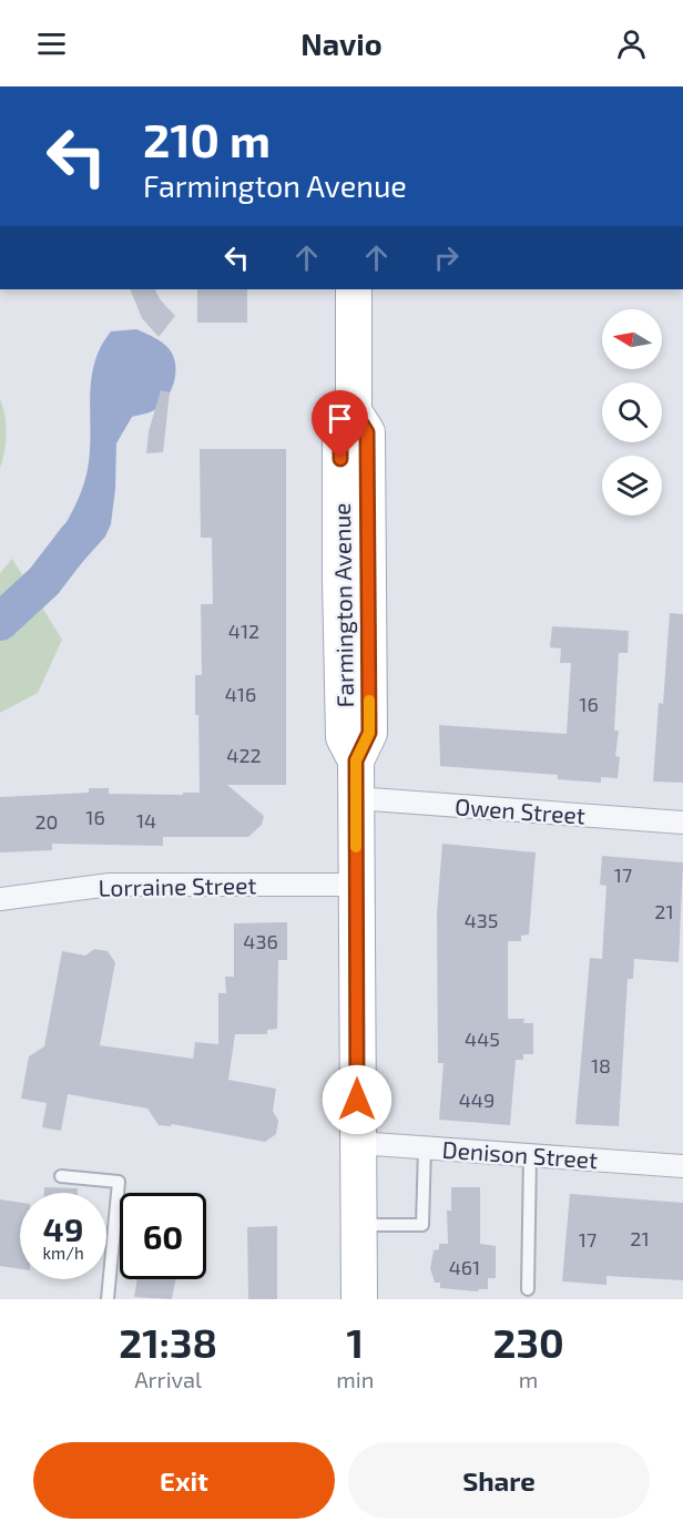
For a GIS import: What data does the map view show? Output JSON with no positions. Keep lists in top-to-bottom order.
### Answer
{
  "streets": {
    "main road": ["Farmington Avenue"],
    "street": ["Owen Street", "Lorraine Street", "Denison Street"]
  },
  "crossings": [
    ["Farmington Avenue", "Owen Street"],
    ["Farmington Avenue", "Lorraine Street"],
    ["Farmington Avenue", "Denison Street"]
  ],
  "house_numbers": [
    "412",
    "416",
    "16",
    "422",
    "16",
    "14",
    "20",
    "17",
    "21",
    "435",
    "436",
    "445",
    "18",
    "449",
    "21",
    "17",
    "461"
  ],
  "north": "left",
  "page": {
    "header": "Navio",
    "turn": ["210 m", "Farmington Avenue"],
    "speed": "49 km/h",
    "limit": "60",
    "eta": [
      "21:38",
      "Arrival",
      "1",
      "min",
      "230",
      "m"
    ],
    "buttons": ["Exit", "Share"]
  }
}
